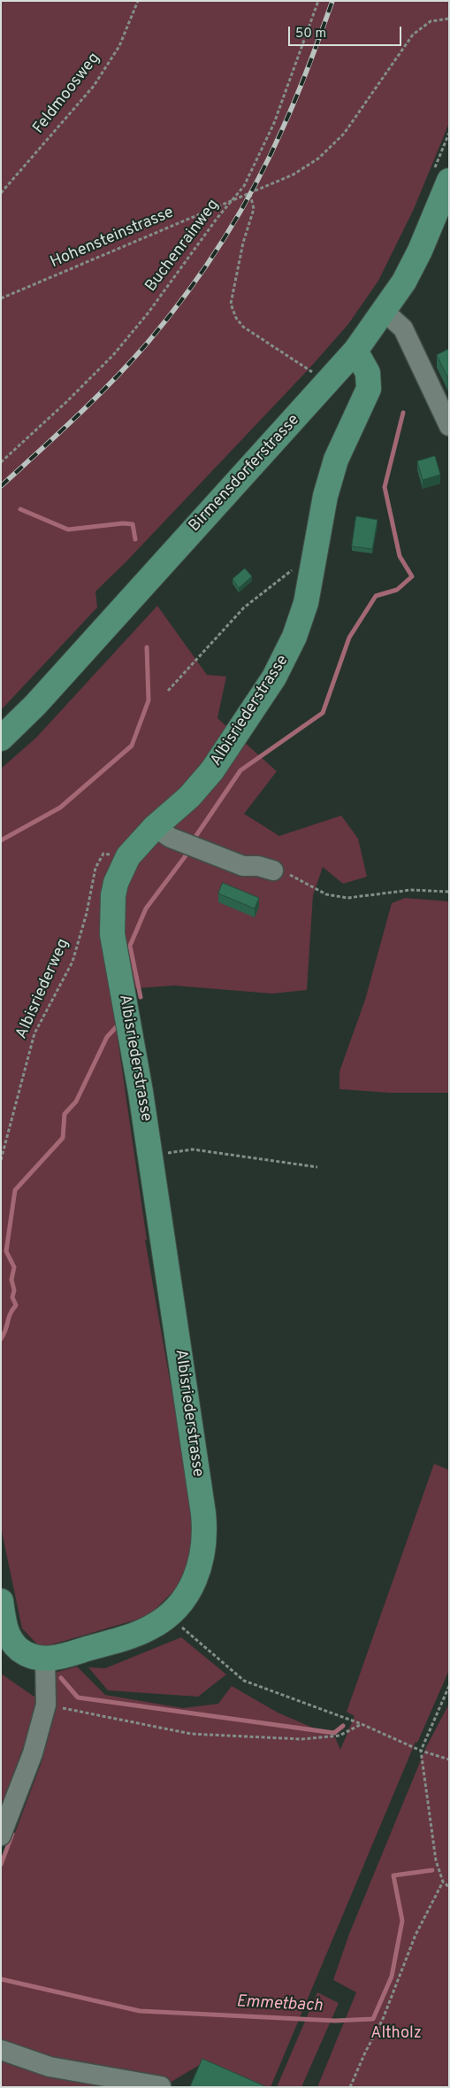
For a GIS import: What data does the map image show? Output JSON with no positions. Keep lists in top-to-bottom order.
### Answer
{
  "streets": {
    "main road": ["Birmensdorferstrasse", "Albisriederstrasse"],
    "path": [
      "Feldmoosweg",
      "Hohensteinstrasse",
      "Buchenrainweg",
      "Albisriederweg"
    ]
  },
  "crossings": [
    ["Hohensteinstrasse", "Buchenrainweg"],
    ["Birmensdorferstrasse", "Albisriederstrasse"],
    ["Albisriederstrasse", "Albisriederweg"]
  ],
  "water": ["Emmetbach"],
  "parks": ["Altholz"],
  "scale_bar": "50 m"
}
